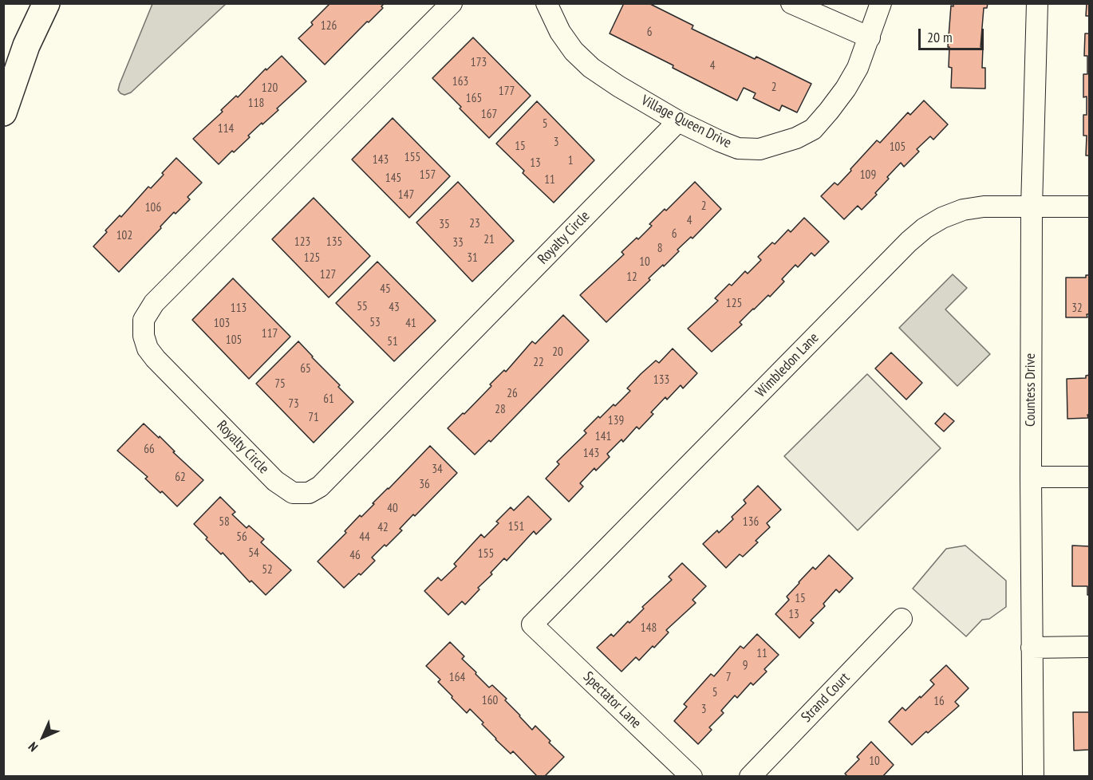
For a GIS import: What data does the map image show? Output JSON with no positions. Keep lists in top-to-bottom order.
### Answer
{
  "streets": {
    "street": [
      "Village Queen Drive",
      "Royalty Circle",
      "Wimbledon Lane",
      "Countess Drive",
      "Strand Court",
      "Spectator Lane"
    ]
  },
  "crossings": [
    ["Village Queen Drive", "Royalty Circle"],
    ["Wimbledon Lane", "Countess Drive"],
    ["Wimbledon Lane", "Spectator Lane"]
  ],
  "house_numbers": [
    "126",
    "6",
    "173",
    "4",
    "163",
    "2",
    "120",
    "177",
    "165",
    "118",
    "167",
    "5",
    "114",
    "3",
    "15",
    "105",
    "155",
    "143",
    "1",
    "13",
    "157",
    "109",
    "145",
    "11",
    "147",
    "2",
    "106",
    "4",
    "23",
    "35",
    "6",
    "102",
    "21",
    "123",
    "135",
    "33",
    "8",
    "125",
    "31",
    "10",
    "127",
    "12",
    "45",
    "125",
    "55",
    "43",
    "113",
    "32",
    "53",
    "103",
    "41",
    "117",
    "105",
    "51",
    "20",
    "22",
    "65",
    "133",
    "75",
    "26",
    "61",
    "73",
    "28",
    "71",
    "139",
    "141",
    "66",
    "143",
    "34",
    "62",
    "36",
    "40",
    "58",
    "136",
    "151",
    "42",
    "56",
    "44",
    "54",
    "155",
    "46",
    "52",
    "15",
    "13",
    "148",
    "11",
    "9",
    "164",
    "7",
    "5",
    "160",
    "16",
    "3",
    "10"
  ],
  "scale_bar": "20 m",
  "north": "bottom left"
}
